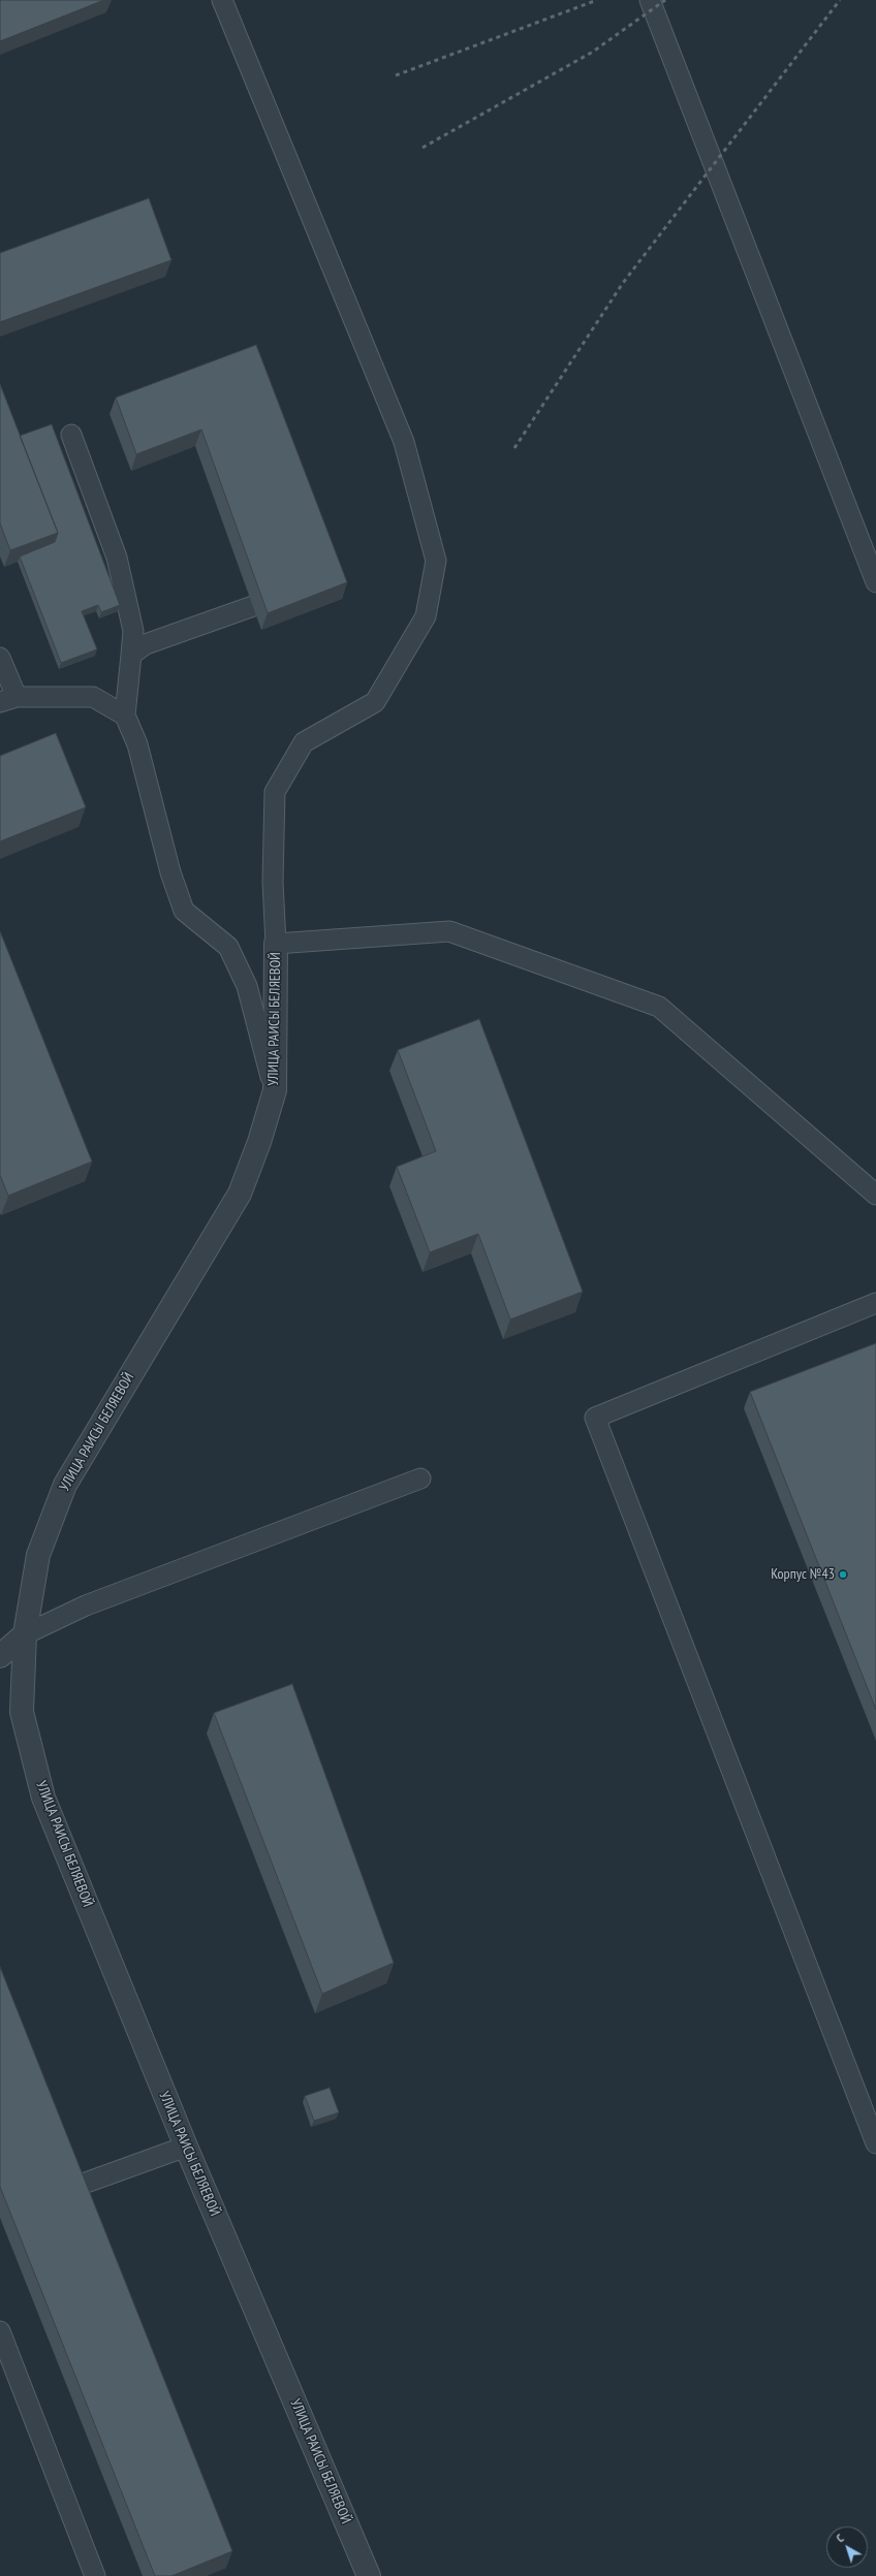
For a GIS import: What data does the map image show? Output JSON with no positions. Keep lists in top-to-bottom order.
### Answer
{
  "streets": {
    "street": ["УЛИЦА РАИСЫ БЕЛЯЕВОЙ"]
  },
  "places": ["Корпус №43"],
  "north": "top left"
}
